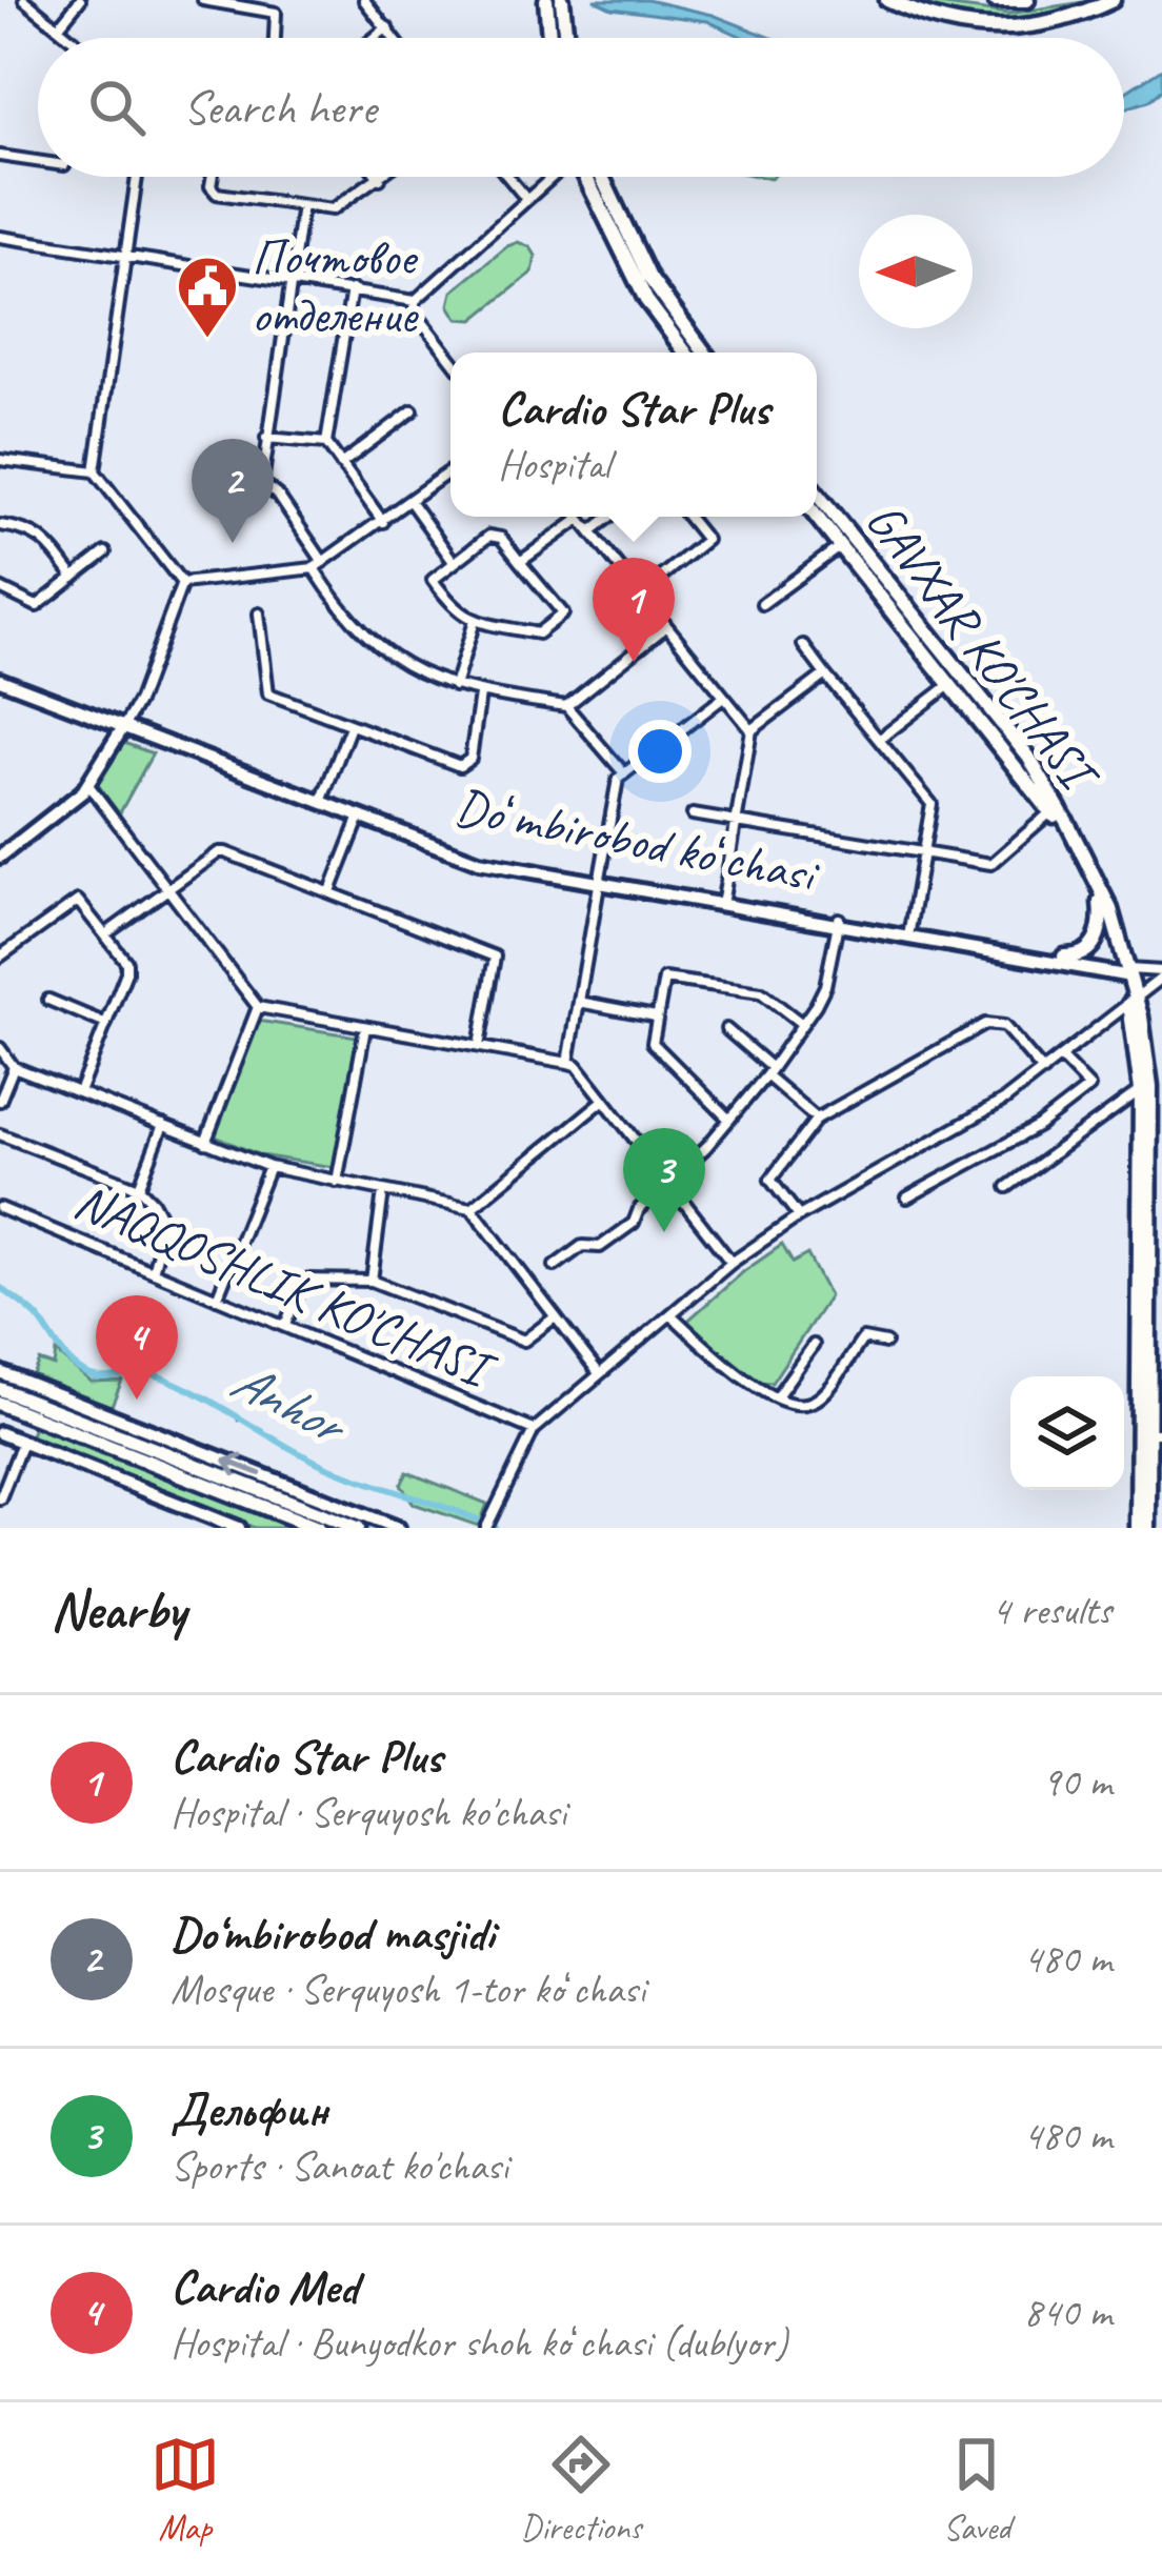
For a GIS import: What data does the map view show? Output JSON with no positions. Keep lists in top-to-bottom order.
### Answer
{
  "streets": {
    "main road": ["GAVXAR KO'CHASI", "Doʻmbirobod koʻchasi"],
    "street": ["NAQQOSHLIK KO'CHASI"]
  },
  "crossings": [
    ["GAVXAR KO'CHASI", "Doʻmbirobod koʻchasi"],
    ["GAVXAR KO'CHASI", "NAQQOSHLIK KO'CHASI"]
  ],
  "water": ["Anhor"],
  "places": {
    "public building": ["Почтовое отделение"]
  },
  "north": "left",
  "page": {
    "search": "Search here",
    "popup": ["Cardio Star Plus", "Hospital"],
    "pins": [
      "2",
      "1",
      "3",
      "4"
    ],
    "heading": ["Nearby", "4 results"],
    "list": [
      {
        "mark": "1",
        "name": "Cardio Star Plus",
        "note": "Hospital · Serquyosh ko'chasi",
        "value": "90 m"
      },
      {
        "mark": "2",
        "name": "Do‘mbirobod masjidi",
        "note": "Mosque · Serquyosh 1-tor koʻchasi",
        "value": "480 m"
      },
      {
        "mark": "3",
        "name": "Дельфин",
        "note": "Sports · Sanoat ko'chasi",
        "value": "480 m"
      },
      {
        "mark": "4",
        "name": "Cardio Med",
        "note": "Hospital · Bunyodkor shoh koʻchasi (dublyor)",
        "value": "840 m"
      }
    ],
    "nav": ["Map", "Directions", "Saved"]
  }
}
